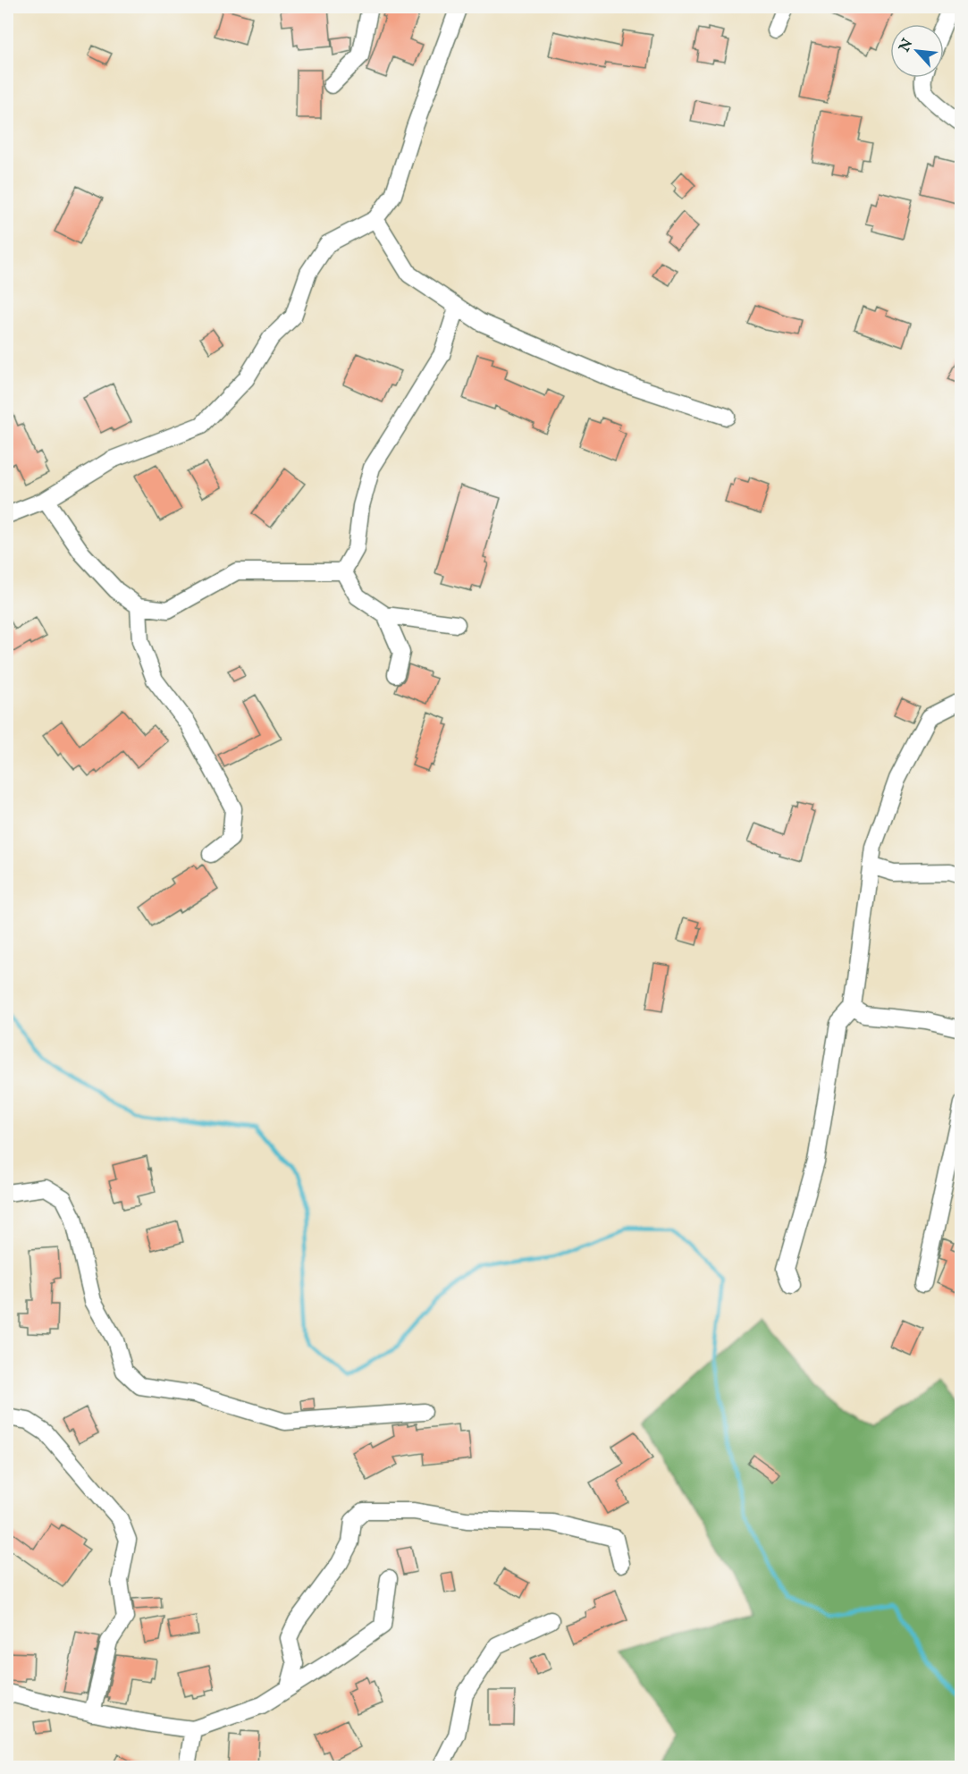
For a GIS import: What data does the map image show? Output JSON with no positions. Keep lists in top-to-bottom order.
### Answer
{
  "north": "top left"
}
